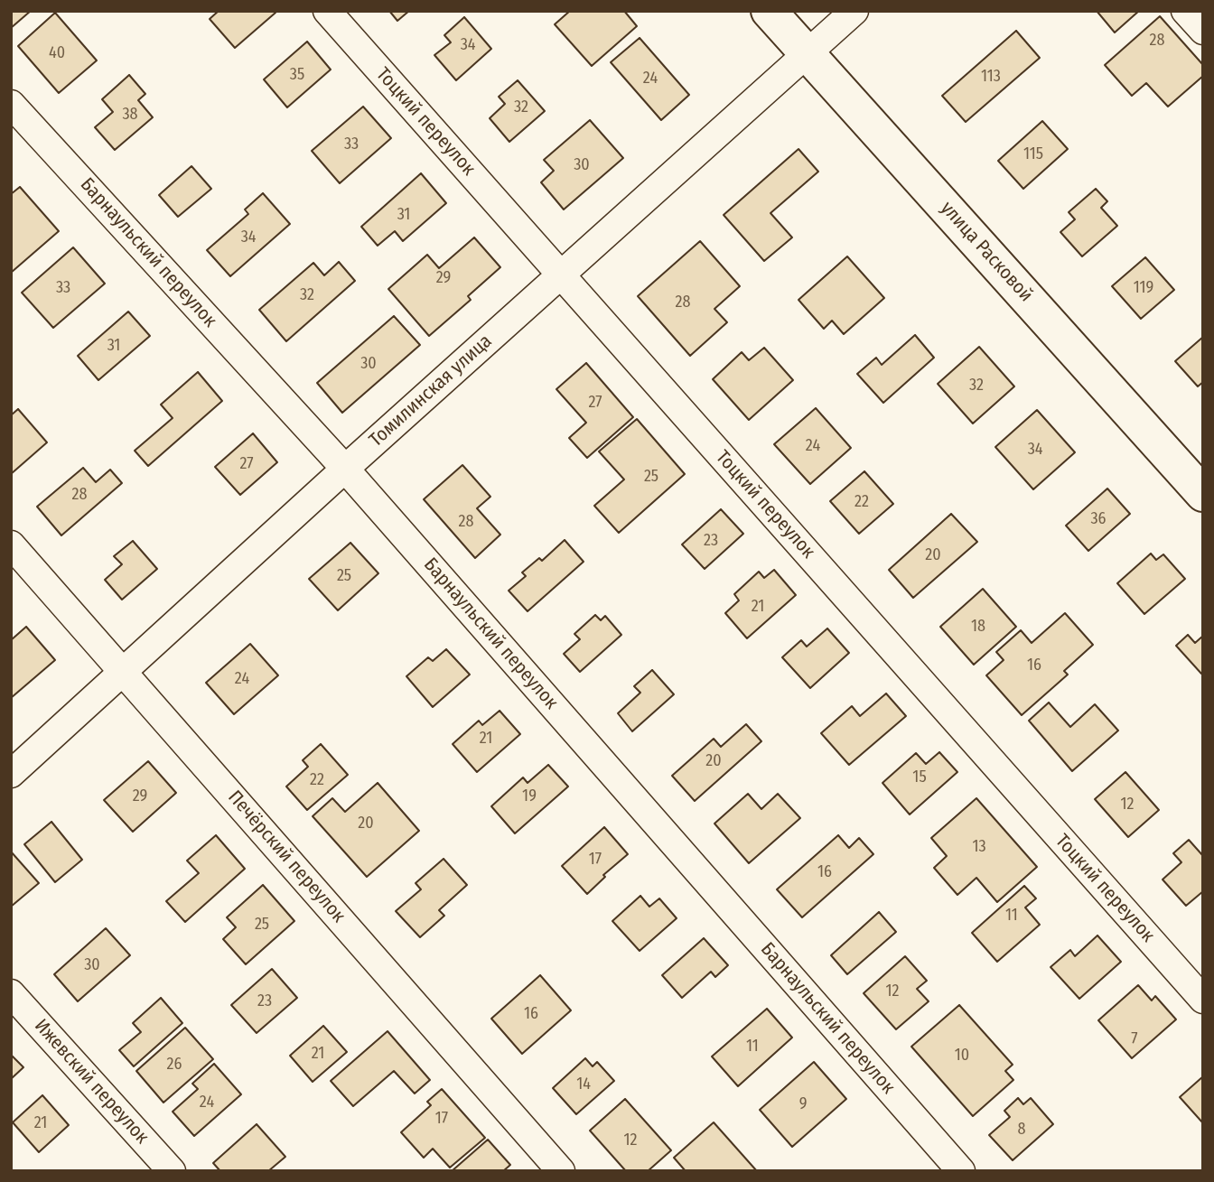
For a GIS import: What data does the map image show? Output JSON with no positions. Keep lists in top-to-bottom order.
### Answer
{
  "streets": {
    "street": [
      "Тоцкий переулок",
      "улица Расковой",
      "Барнаульский переулок",
      "Томилинская улица",
      "Печёрский переулок",
      "Ижевский переулок"
    ]
  },
  "crossings": [
    ["Тоцкий переулок", "Томилинская улица"],
    ["улица Расковой", "Томилинская улица"],
    ["Барнаульский переулок", "Томилинская улица"],
    ["Томилинская улица", "Печёрский переулок"]
  ],
  "house_numbers": [
    "28",
    "34",
    "40",
    "35",
    "113",
    "24",
    "32",
    "38",
    "33",
    "115",
    "30",
    "31",
    "34",
    "29",
    "33",
    "119",
    "32",
    "28",
    "31",
    "30",
    "32",
    "27",
    "24",
    "34",
    "27",
    "25",
    "28",
    "22",
    "36",
    "28",
    "23",
    "20",
    "25",
    "21",
    "18",
    "16",
    "24",
    "21",
    "20",
    "15",
    "22",
    "29",
    "19",
    "12",
    "20",
    "13",
    "17",
    "16",
    "11",
    "25",
    "30",
    "12",
    "23",
    "16",
    "7",
    "11",
    "21",
    "10",
    "26",
    "14",
    "24",
    "9",
    "17",
    "21",
    "8",
    "12"
  ]
}
